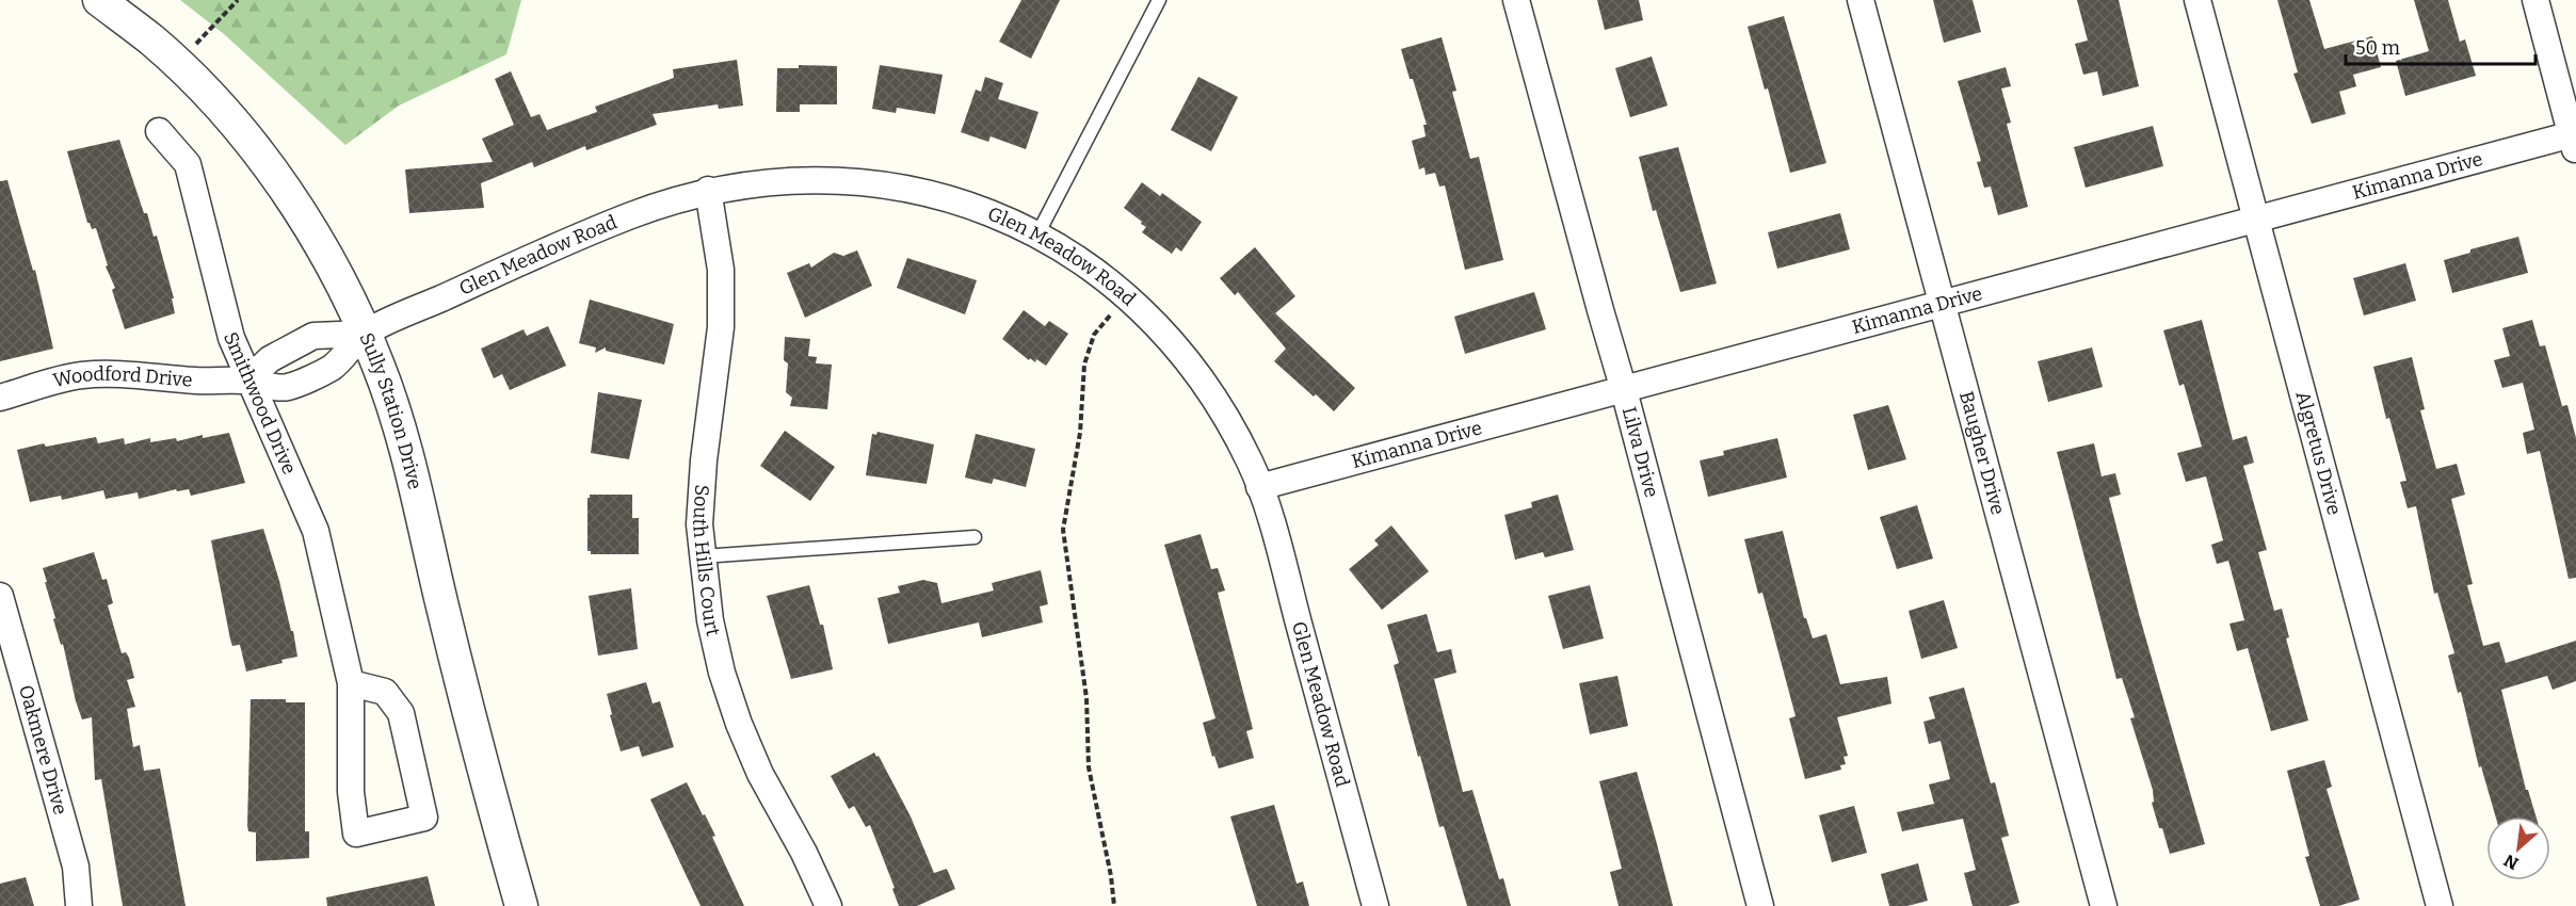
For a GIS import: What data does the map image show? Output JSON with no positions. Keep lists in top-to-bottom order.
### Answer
{
  "streets": {
    "street": [
      "Kimanna Drive",
      "Glen Meadow Road",
      "Woodford Drive",
      "Smithwood Drive",
      "Sully Station Drive",
      "Lilva Drive",
      "Baugher Drive",
      "Algretus Drive",
      "South Hills Court",
      "Oakmere Drive"
    ]
  },
  "crossings": [
    ["Kimanna Drive", "Glen Meadow Road"],
    ["Kimanna Drive", "Lilva Drive"],
    ["Kimanna Drive", "Baugher Drive"],
    ["Kimanna Drive", "Algretus Drive"],
    ["Glen Meadow Road", "Woodford Drive"],
    ["Glen Meadow Road", "Sully Station Drive"],
    ["Glen Meadow Road", "South Hills Court"],
    ["Woodford Drive", "Smithwood Drive"],
    ["Woodford Drive", "Sully Station Drive"]
  ],
  "scale_bar": "50 m",
  "north": "bottom left"
}
